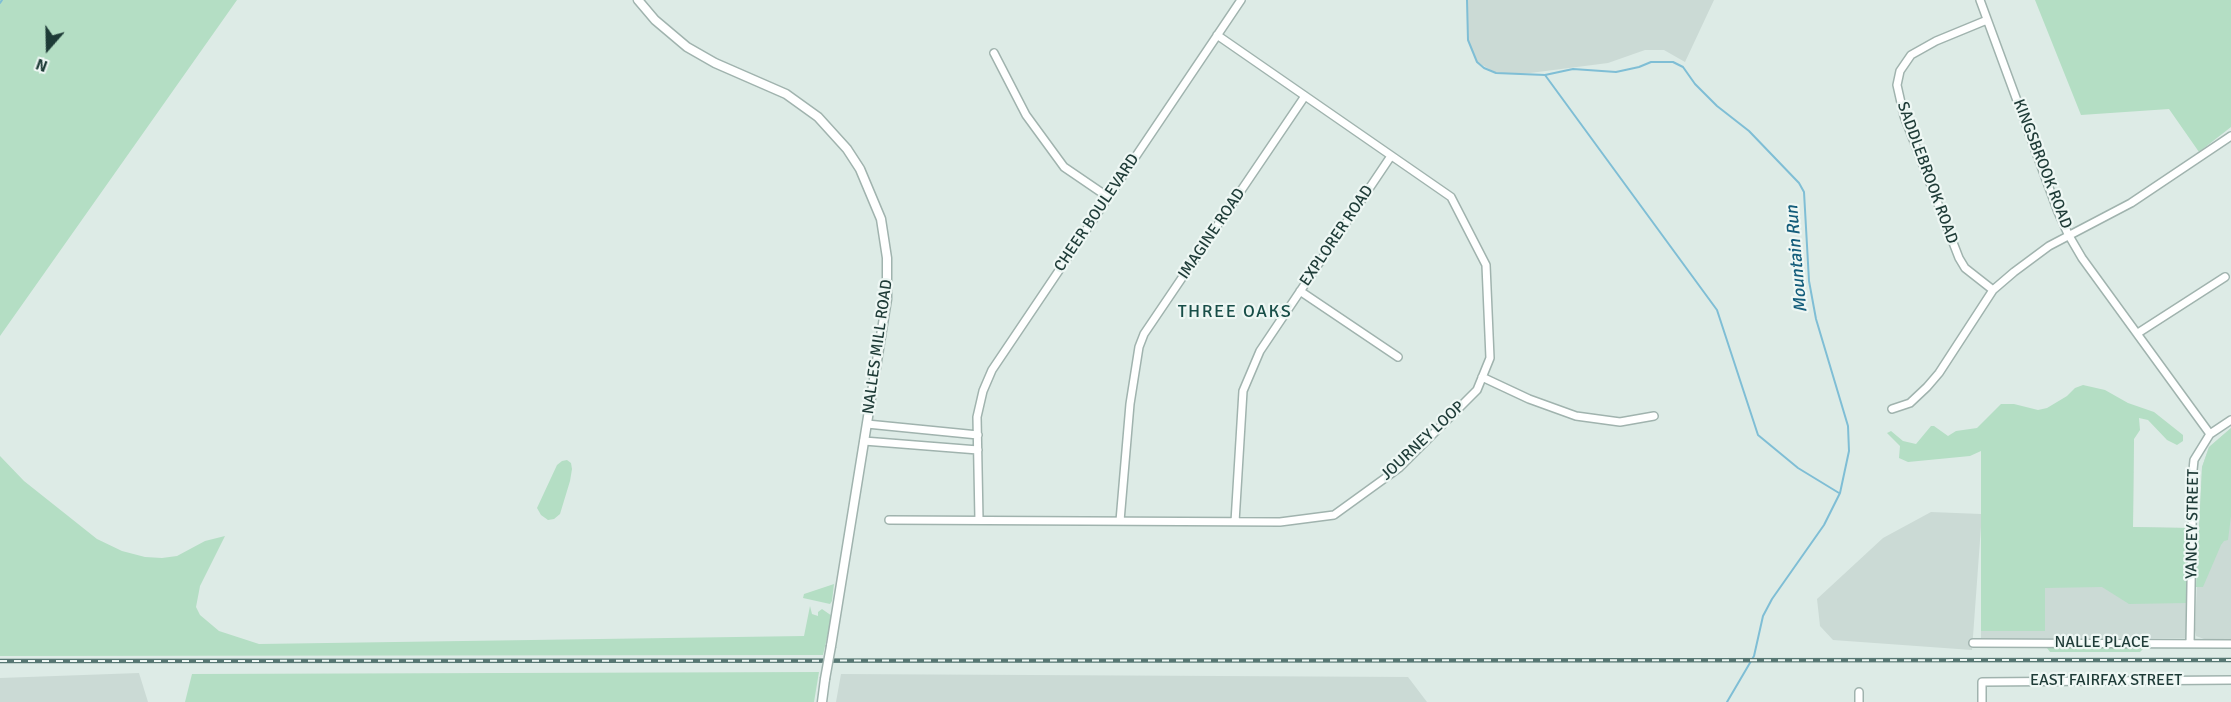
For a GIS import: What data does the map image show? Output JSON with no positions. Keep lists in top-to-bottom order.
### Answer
{
  "streets": {
    "street": [
      "KINGSBROOK ROAD",
      "SADDLEBROOK ROAD",
      "CHEER BOULEVARD",
      "IMAGINE ROAD",
      "EXPLORER ROAD",
      "NALLES MILL ROAD",
      "JOURNEY LOOP",
      "YANCEY STREET",
      "NALLE PLACE",
      "EAST FAIRFAX STREET"
    ]
  },
  "crossings": [
    ["KINGSBROOK ROAD", "SADDLEBROOK ROAD"],
    ["KINGSBROOK ROAD", "YANCEY STREET"],
    ["CHEER BOULEVARD", "JOURNEY LOOP"],
    ["IMAGINE ROAD", "JOURNEY LOOP"],
    ["EXPLORER ROAD", "JOURNEY LOOP"],
    ["YANCEY STREET", "NALLE PLACE"]
  ],
  "districts": ["THREE OAKS"],
  "water": ["Mountain Run"],
  "north": "bottom"
}
